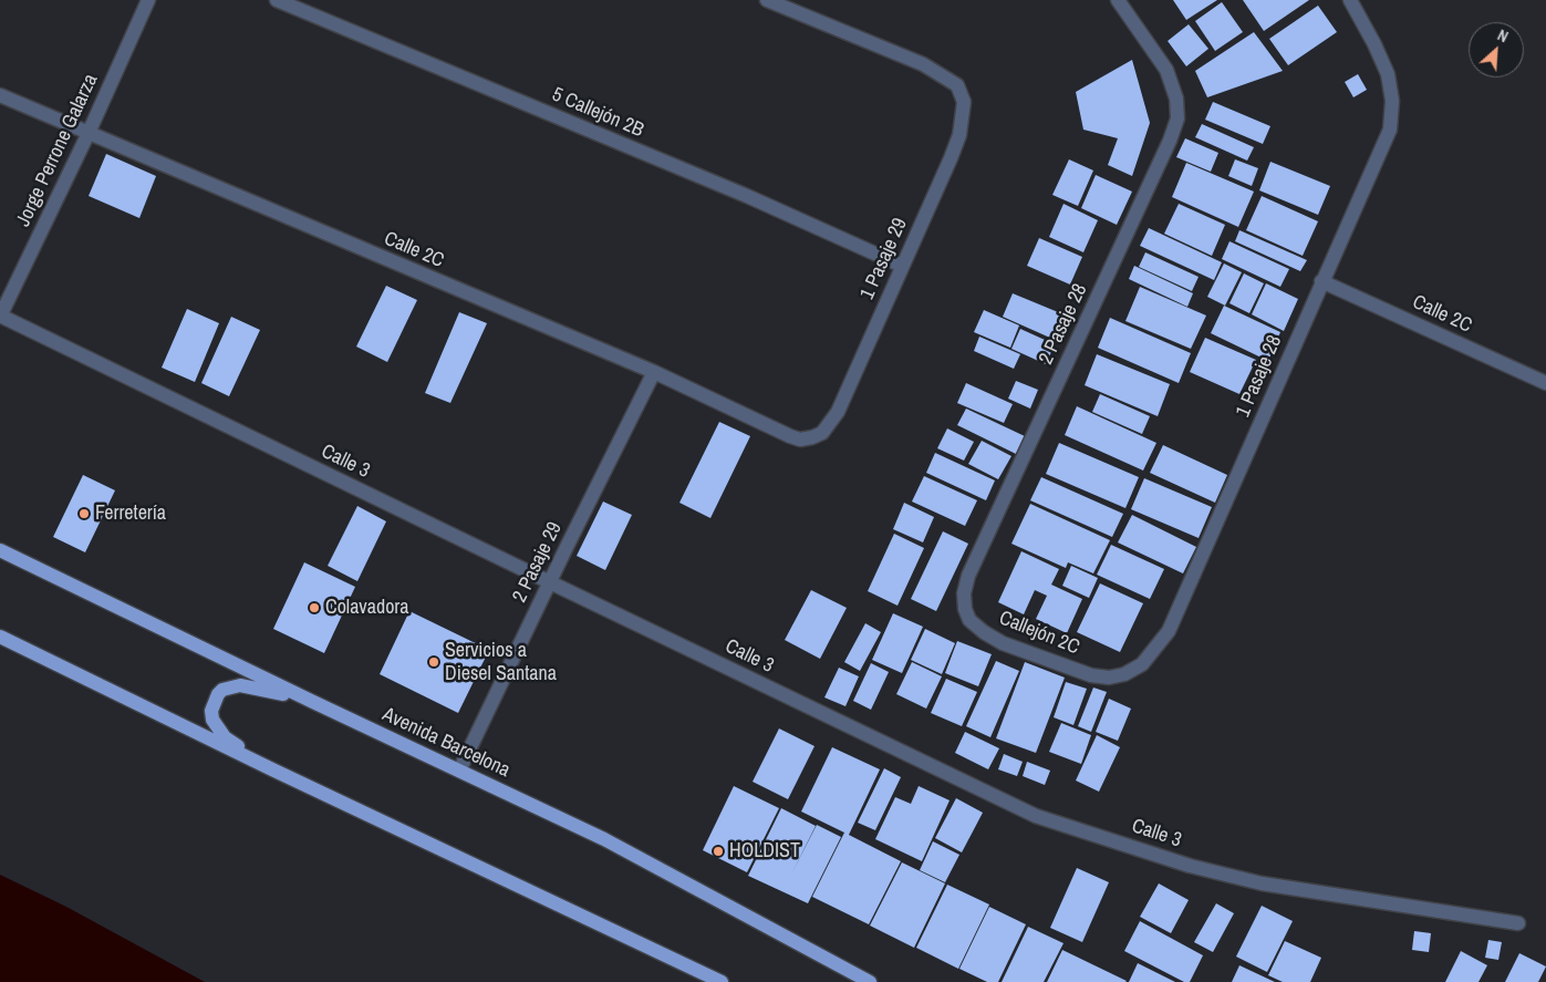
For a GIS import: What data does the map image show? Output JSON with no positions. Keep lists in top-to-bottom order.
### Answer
{
  "streets": {
    "main road": ["Avenida Barcelona"],
    "street": [
      "5 Callejón 2B",
      "Jorge Perrone Galarza",
      "Calle 2C",
      "1 Pasaje 29",
      "2 Pasaje 28",
      "1 Pasaje 28",
      "Calle 3",
      "2 Pasaje 29",
      "Callejón 2C"
    ]
  },
  "crossings": [
    ["5 Callejón 2B", "1 Pasaje 29"],
    ["Jorge Perrone Galarza", "Calle 2C"],
    ["Jorge Perrone Galarza", "Calle 3"],
    ["Calle 2C", "1 Pasaje 29"],
    ["Calle 2C", "1 Pasaje 28"],
    ["Calle 2C", "2 Pasaje 29"],
    ["2 Pasaje 28", "Callejón 2C"],
    ["1 Pasaje 28", "Callejón 2C"],
    ["Calle 3", "2 Pasaje 29"],
    ["2 Pasaje 29", "Avenida Barcelona"]
  ],
  "places": [
    "Ferretería",
    "Colavadora",
    "Servicios a Diesel Santana",
    "HOLDIST"
  ],
  "north": "top right"
}
